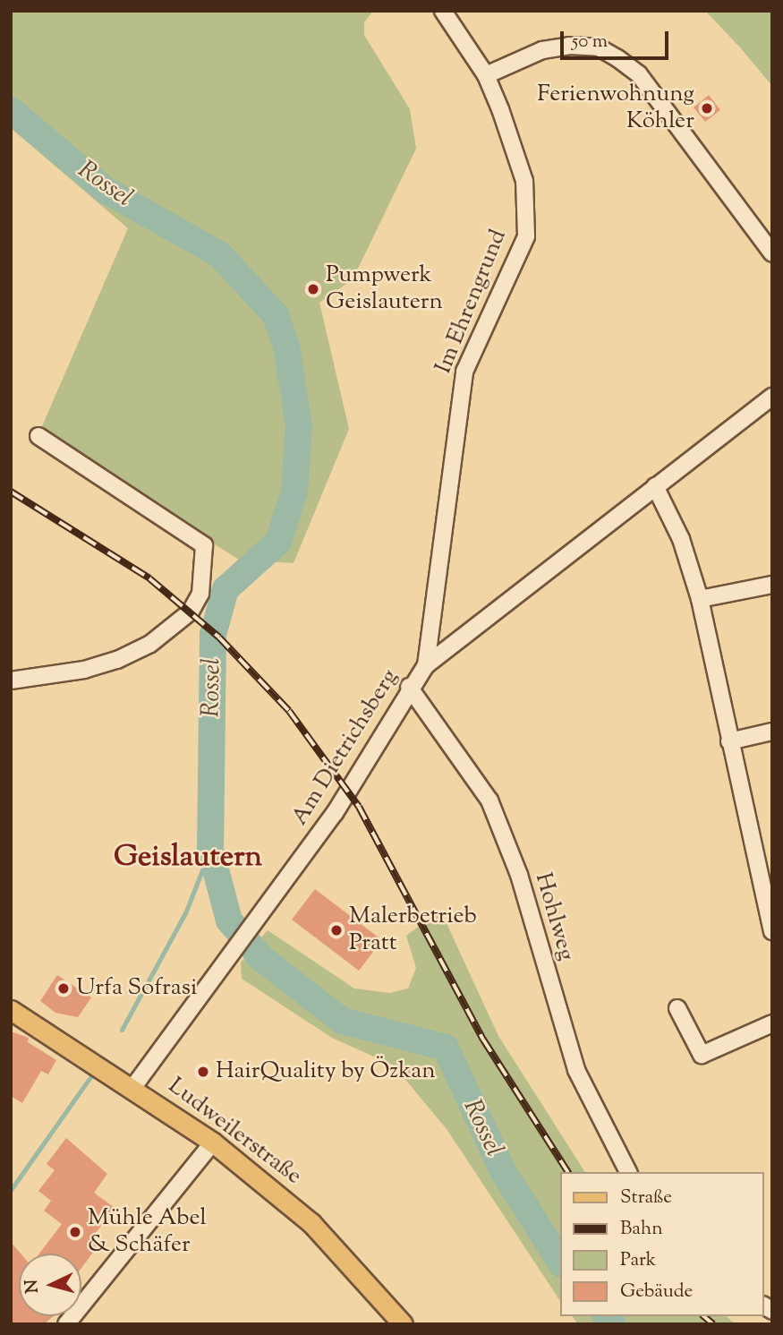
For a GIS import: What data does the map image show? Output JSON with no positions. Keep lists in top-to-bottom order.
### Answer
{
  "streets": {
    "main road": ["Ludweilerstraße"],
    "street": ["Im Ehrengrund", "Am Dietrichsberg", "Hohlweg"]
  },
  "crossings": [
    ["Im Ehrengrund", "Am Dietrichsberg"],
    ["Am Dietrichsberg", "Hohlweg"],
    ["Am Dietrichsberg", "Ludweilerstraße"]
  ],
  "districts": ["Geislautern"],
  "water": ["Rossel"],
  "places": [
    "Ferienwohnung Köhler",
    "Pumpwerk Geislautern",
    "Malerbetrieb Pratt",
    "Urfa Sofrasi",
    "HairQuality by Özkan",
    "Mühle Abel & Schäfer"
  ],
  "legend": [
    "Straße",
    "Bahn",
    "Park",
    "Gebäude"
  ],
  "scale_bar": "50 m",
  "north": "left"
}
